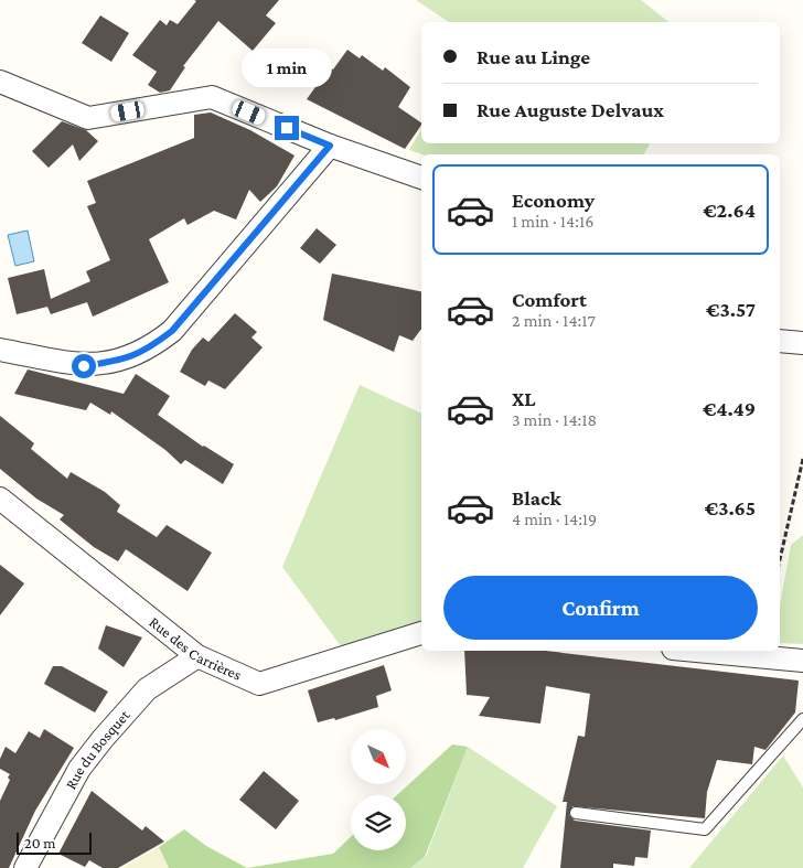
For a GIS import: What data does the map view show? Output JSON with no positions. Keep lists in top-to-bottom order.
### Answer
{
  "streets": {
    "street": ["Rue des Carrières", "Rue du Bosquet"]
  },
  "crossings": [
    ["Rue des Carrières", "Rue du Bosquet"]
  ],
  "scale_bar": "20 m",
  "north": "bottom right",
  "page": {
    "banner": ["Rue au Linge", "Rue Auguste Delvaux"],
    "bubble": "1 min",
    "list": [
      {
        "name": "Economy",
        "note": "1 min · 14:16",
        "value": "€2.64"
      },
      {
        "name": "Comfort",
        "note": "2 min · 14:17",
        "value": "€3.57"
      },
      {
        "name": "XL",
        "note": "3 min · 14:18",
        "value": "€4.49"
      },
      {
        "name": "Black",
        "note": "4 min · 14:19",
        "value": "€3.65"
      }
    ],
    "buttons": "Confirm",
    "scale": "20 m"
  }
}
